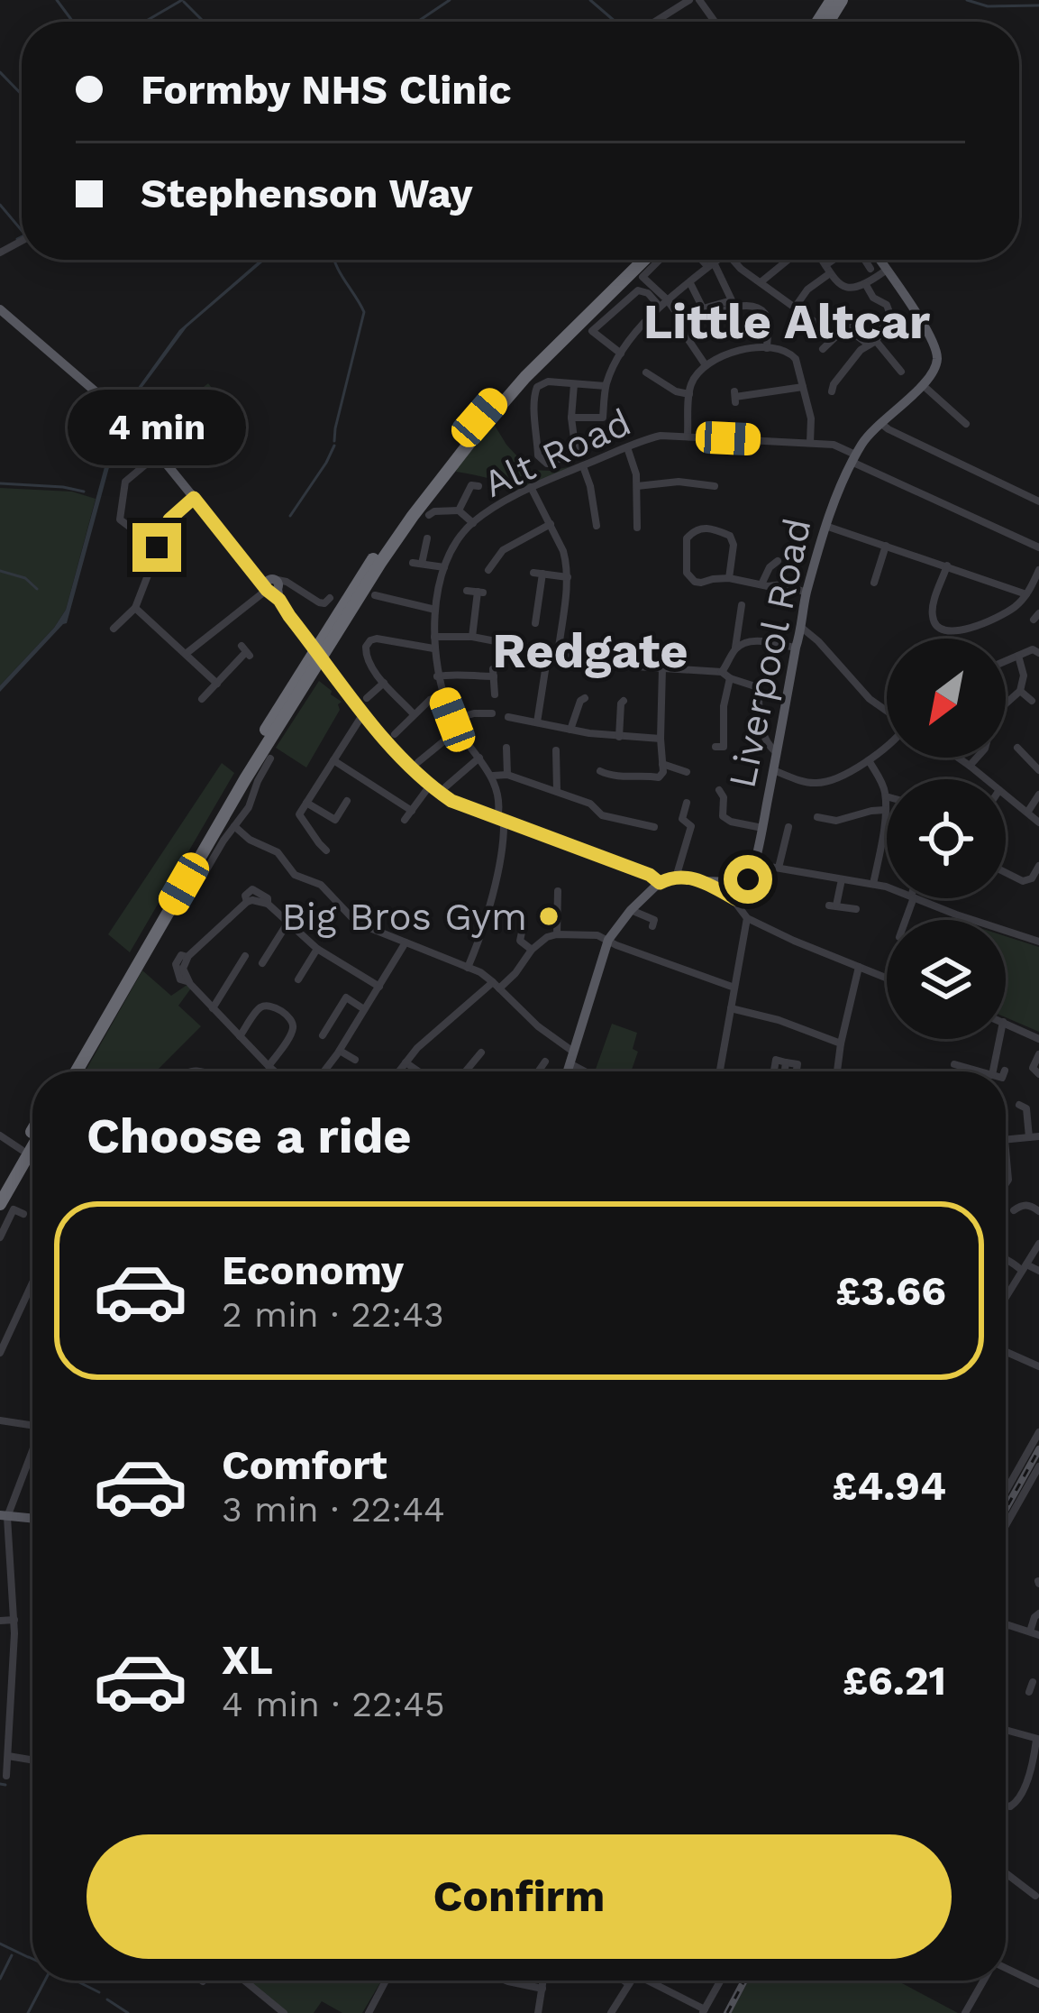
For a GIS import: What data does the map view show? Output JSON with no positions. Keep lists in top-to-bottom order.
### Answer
{
  "streets": {
    "main road": ["Liverpool Road"],
    "street": ["Alt Road"]
  },
  "crossings": [
    ["Alt Road", "Liverpool Road"]
  ],
  "districts": ["Little Altcar", "Redgate"],
  "places": ["Big Bros Gym"],
  "north": "bottom left",
  "page": {
    "banner": ["Formby NHS Clinic", "Stephenson Way"],
    "bubble": "4 min",
    "heading": "Choose a ride",
    "list": [
      {
        "name": "Economy",
        "note": "2 min · 22:43",
        "value": "£3.66"
      },
      {
        "name": "Comfort",
        "note": "3 min · 22:44",
        "value": "£4.94"
      },
      {
        "name": "XL",
        "note": "4 min · 22:45",
        "value": "£6.21"
      }
    ],
    "buttons": "Confirm"
  }
}
